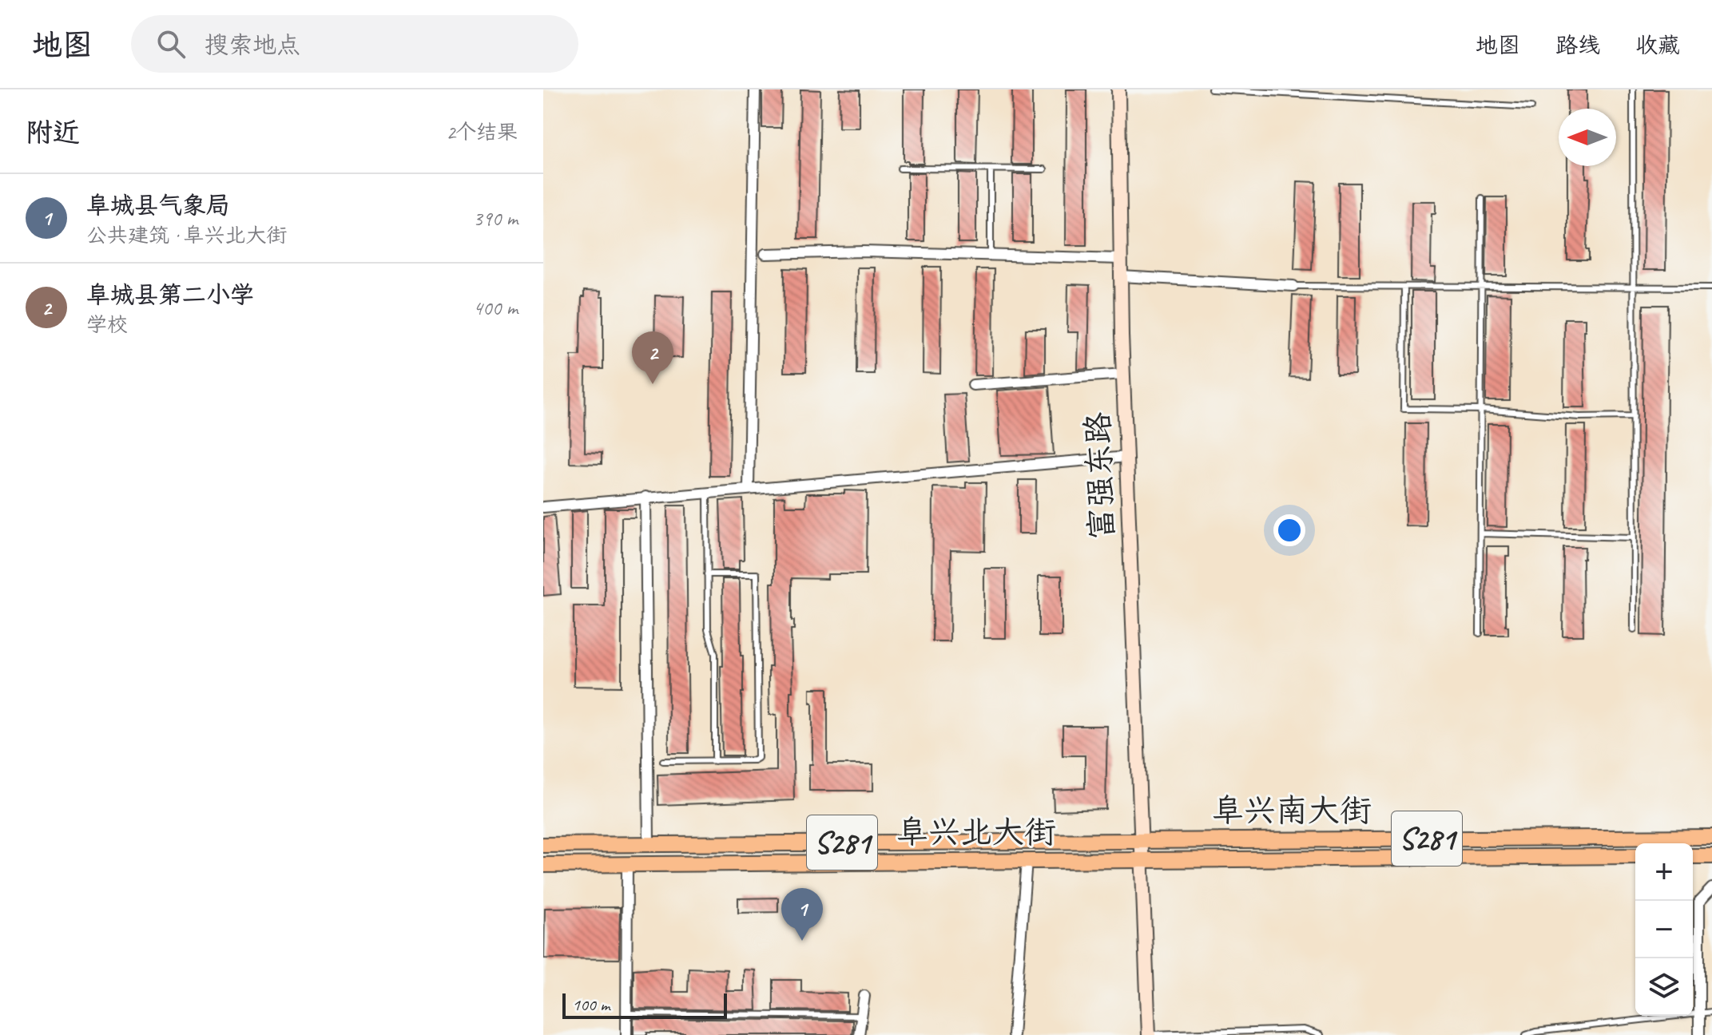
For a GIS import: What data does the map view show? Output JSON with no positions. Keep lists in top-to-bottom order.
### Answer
{
  "streets": {
    "main road": ["阜兴南大街", "阜兴北大街", "S281"],
    "street": ["富强东路"]
  },
  "crossings": [
    ["富强东路", "阜兴南大街"],
    ["富强东路", "阜兴北大街"],
    ["阜兴南大街", "阜兴北大街"]
  ],
  "scale_bar": "100 m",
  "north": "left",
  "page": {
    "header": "地图",
    "search": "搜索地点",
    "nav": ["地图", "路线", "收藏"],
    "heading": ["附近", "2个结果"],
    "list": [
      {
        "mark": "1",
        "name": "阜城县气象局",
        "note": "公共建筑 · 阜兴北大街",
        "value": "390 m"
      },
      {
        "mark": "2",
        "name": "阜城县第二小学",
        "note": "学校",
        "value": "400 m"
      }
    ],
    "pins": ["2", "1"],
    "map_buttons": ["+", "−"],
    "scale": "100 m"
  }
}
